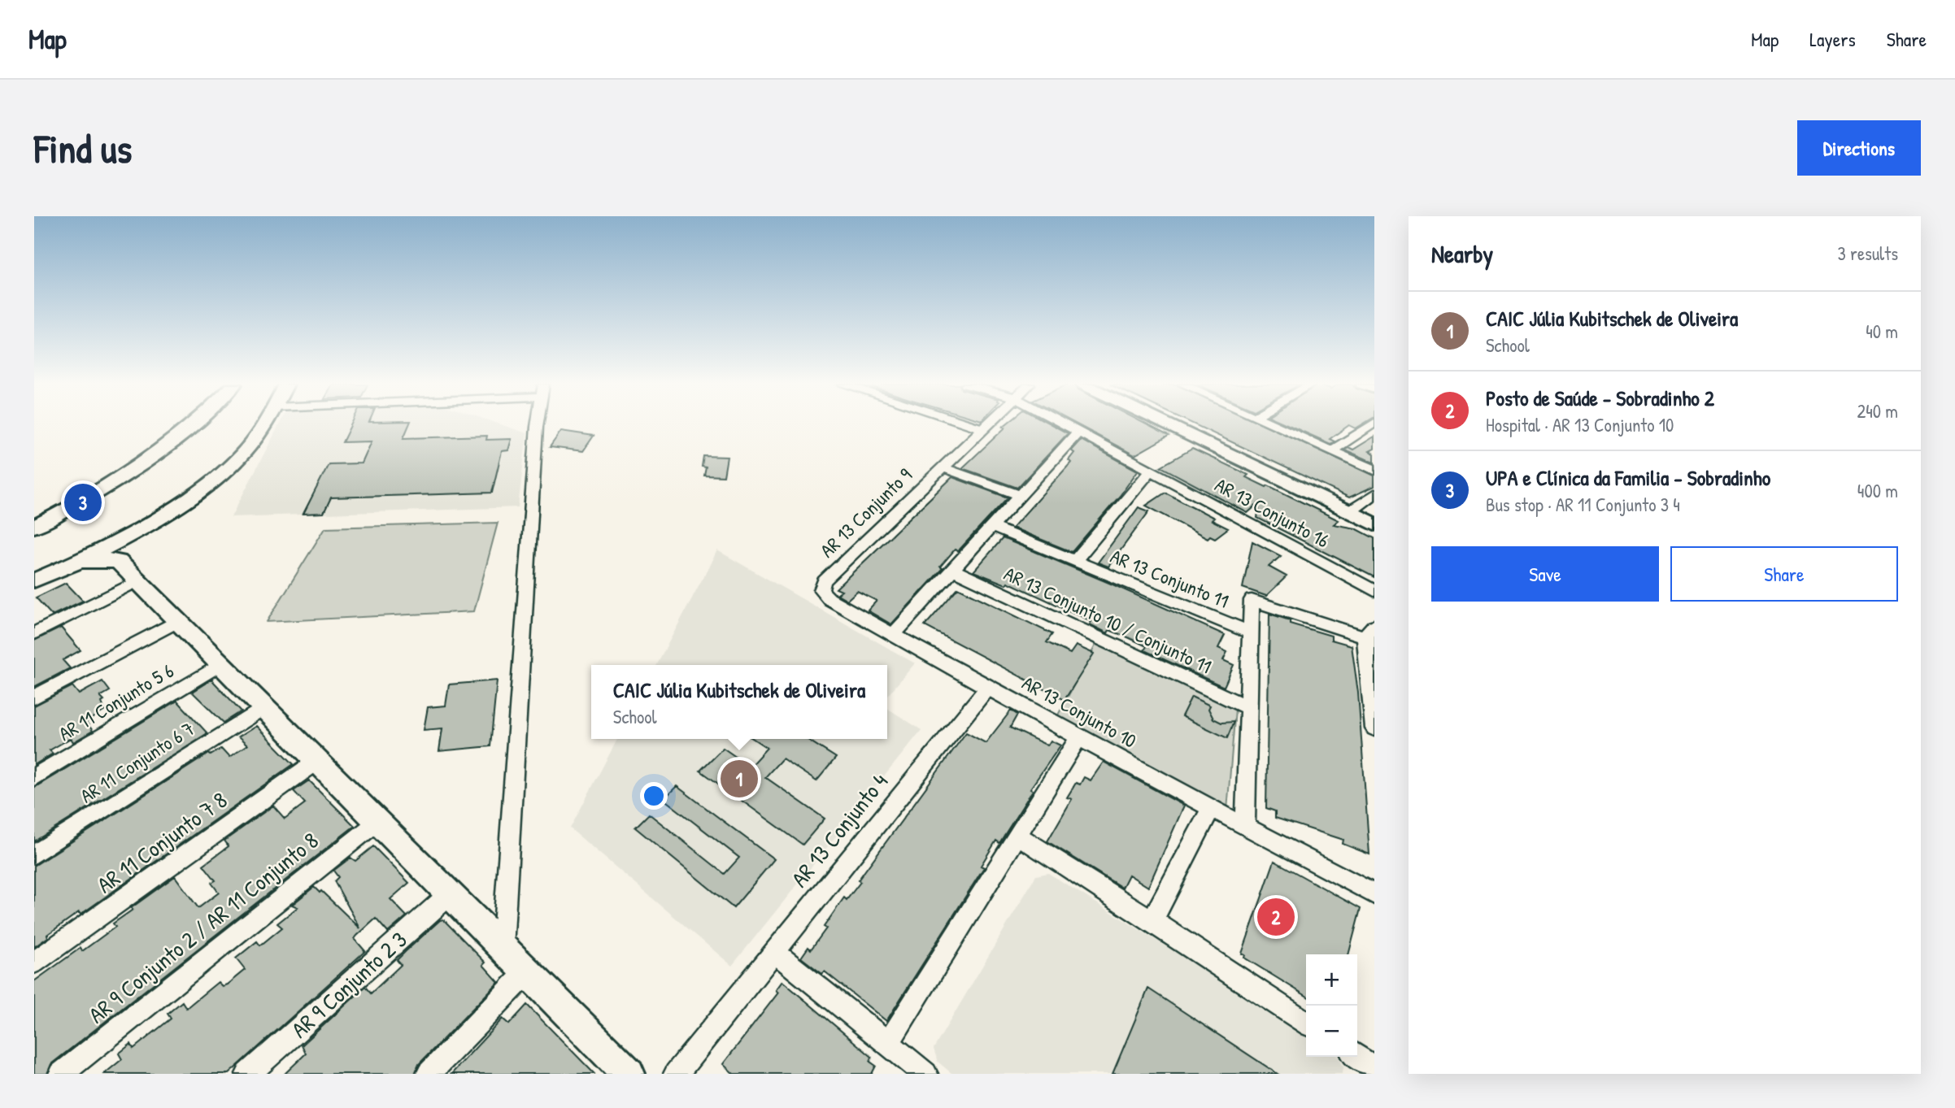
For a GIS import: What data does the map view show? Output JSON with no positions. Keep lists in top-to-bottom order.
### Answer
{
  "streets": {
    "street": [
      "AR 13 Conjunto 9",
      "AR 13 Conjunto 16",
      "AR 13 Conjunto 11",
      "AR 13 Conjunto 10 / Conjunto 11",
      "AR 11 Conjunto 5 6",
      "AR 13 Conjunto 10",
      "AR 11 Conjunto 6 7",
      "AR 13 Conjunto 4",
      "AR 11 Conjunto 7 8",
      "AR 9 Conjunto 2 / AR 11 Conjunto 8",
      "AR 9 Conjunto 2 3"
    ]
  },
  "crossings": [
    ["AR 13 Conjunto 9", "AR 13 Conjunto 10"],
    ["AR 13 Conjunto 10", "AR 13 Conjunto 4"]
  ],
  "page": {
    "header": "Map",
    "nav": ["Map", "Layers", "Share"],
    "buttons": [
      "Directions",
      ["Save", "Share"]
    ],
    "title": "Find us",
    "heading": ["Nearby", "3 results"],
    "list": [
      {
        "mark": "1",
        "name": "CAIC Júlia Kubitschek de Oliveira",
        "note": "School",
        "value": "40 m"
      },
      {
        "mark": "2",
        "name": "Posto de Saúde - Sobradinho 2",
        "note": "Hospital · AR 13 Conjunto 10",
        "value": "240 m"
      },
      {
        "mark": "3",
        "name": "UPA e Clínica da Familia - Sobradinho",
        "note": "Bus stop · AR 11 Conjunto 3 4",
        "value": "400 m"
      }
    ],
    "pins": ["3", "1", "2"],
    "popup": ["CAIC Júlia Kubitschek de Oliveira", "School"],
    "map_buttons": ["+", "−"]
  }
}
